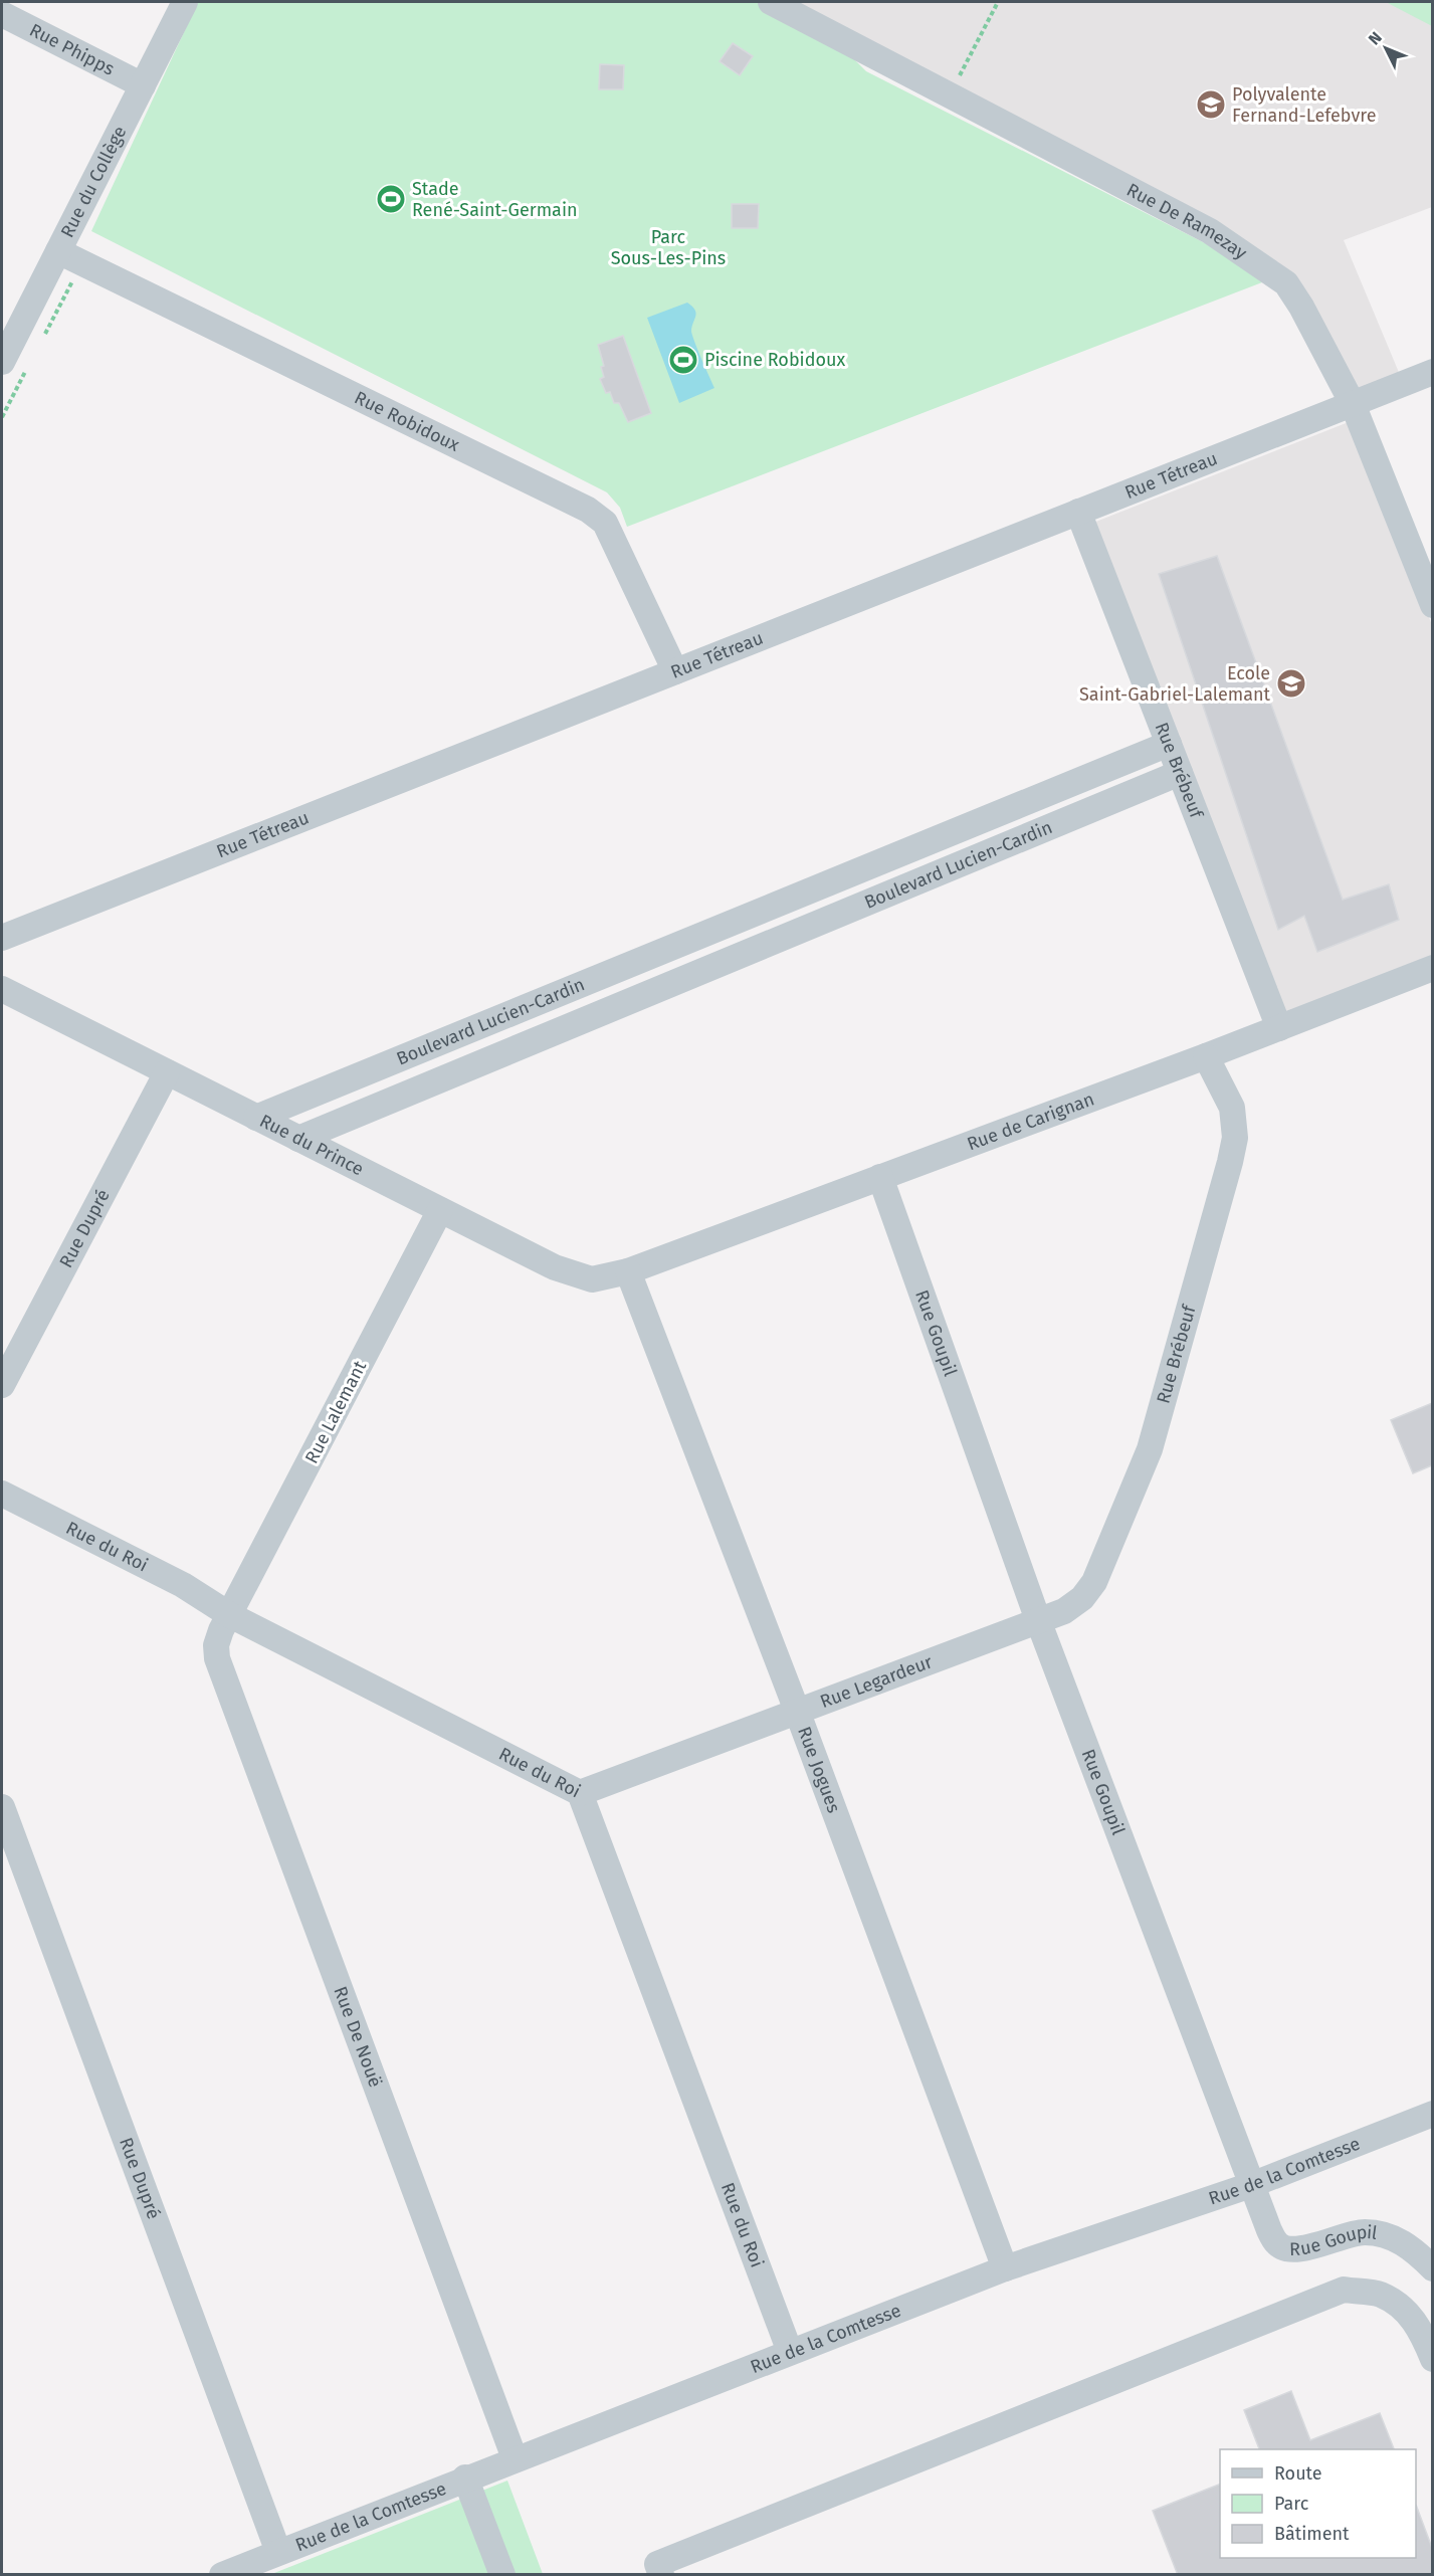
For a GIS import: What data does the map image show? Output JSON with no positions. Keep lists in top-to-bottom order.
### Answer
{
  "streets": {
    "street": [
      "Rue Phipps",
      "Rue du Collège",
      "Rue De Ramezay",
      "Rue Robidoux",
      "Rue Tétreau",
      "Rue Brébeuf",
      "Boulevard Lucien-Cardin",
      "Rue de Carignan",
      "Rue du Prince",
      "Rue Dupré",
      "Rue Goupil",
      "Rue Lalemant",
      "Rue du Roi",
      "Rue Legardeur",
      "Rue Jogues",
      "Rue De Nouë",
      "Rue de la Comtesse"
    ]
  },
  "crossings": [
    ["Rue Phipps", "Rue du Collège"],
    ["Rue du Collège", "Rue Robidoux"],
    ["Rue De Ramezay", "Rue Tétreau"],
    ["Rue Robidoux", "Rue Tétreau"],
    ["Rue Tétreau", "Rue Brébeuf"],
    ["Rue Brébeuf", "Boulevard Lucien-Cardin"],
    ["Rue Brébeuf", "Rue de Carignan"],
    ["Rue Brébeuf", "Rue Goupil"],
    ["Rue Brébeuf", "Rue Legardeur"],
    ["Boulevard Lucien-Cardin", "Rue du Prince"],
    ["Rue de Carignan", "Rue du Prince"],
    ["Rue de Carignan", "Rue Goupil"],
    ["Rue de Carignan", "Rue Jogues"],
    ["Rue du Prince", "Rue Dupré"],
    ["Rue du Prince", "Rue Lalemant"],
    ["Rue du Prince", "Rue Jogues"],
    ["Rue Dupré", "Rue de la Comtesse"],
    ["Rue Goupil", "Rue Legardeur"],
    ["Rue Goupil", "Rue de la Comtesse"],
    ["Rue Lalemant", "Rue du Roi"],
    ["Rue Lalemant", "Rue De Nouë"],
    ["Rue du Roi", "Rue Legardeur"],
    ["Rue du Roi", "Rue De Nouë"],
    ["Rue du Roi", "Rue de la Comtesse"],
    ["Rue Legardeur", "Rue Jogues"],
    ["Rue Jogues", "Rue de la Comtesse"],
    ["Rue De Nouë", "Rue de la Comtesse"]
  ],
  "parks": ["Parc Sous-Les-Pins"],
  "places": {
    "school or university": ["Polyvalente Fernand-Lefebvre", "Ecole Saint-Gabriel-Lalemant"],
    "sports": ["Stade René-Saint-Germain", "Piscine Robidoux"]
  },
  "legend": ["Route", "Parc", "Bâtiment"],
  "north": "top left"
}
